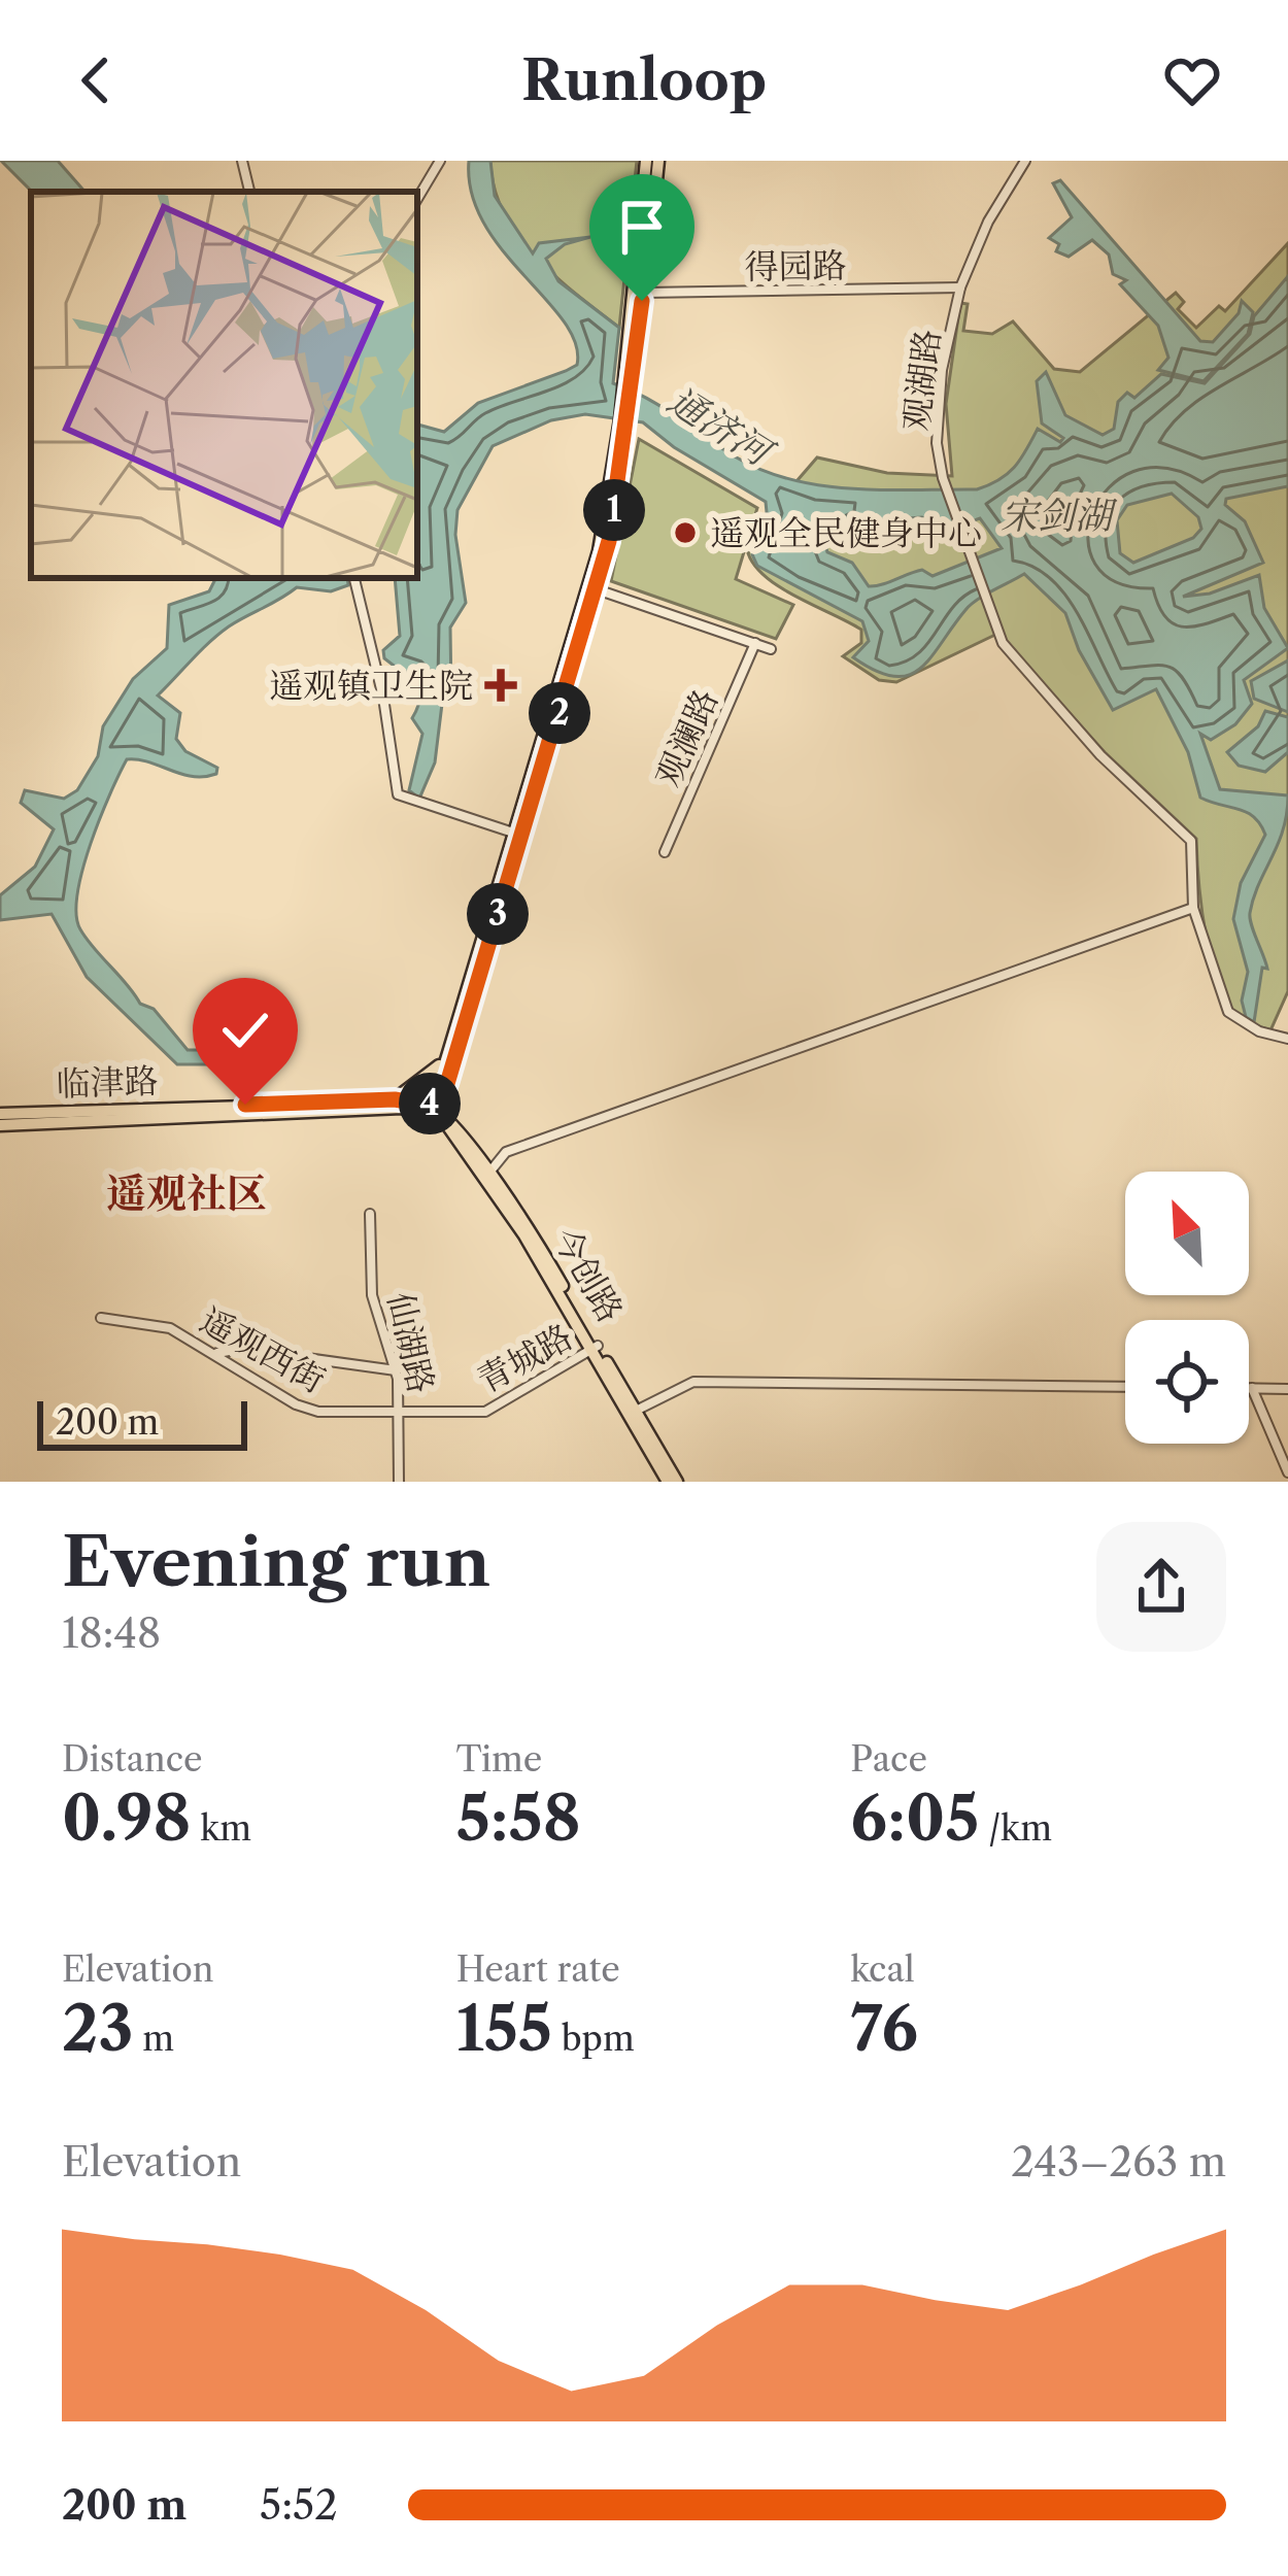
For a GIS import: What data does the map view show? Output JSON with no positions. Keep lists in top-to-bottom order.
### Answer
{
  "streets": {
    "main road": ["临津路", "今创路"],
    "street": [
      "得园路",
      "观湖路",
      "观澜路",
      "仙湖路",
      "遥观西街",
      "青城路"
    ]
  },
  "crossings": [
    ["得园路", "观湖路"],
    ["临津路", "今创路"],
    ["今创路", "青城路"],
    ["仙湖路", "遥观西街"],
    ["仙湖路", "青城路"],
    ["遥观西街", "青城路"]
  ],
  "districts": ["遥观社区"],
  "water": ["通济河", "宋剑湖"],
  "places": {
    "other": ["遥观全民健身中心"],
    "health": ["遥观镇卫生院"]
  },
  "scale_bar": "200 m",
  "north": "top left",
  "page": {
    "header": "Runloop",
    "pins": [
      "1",
      "2",
      "3",
      "4"
    ],
    "scale": "200 m",
    "heading": ["Evening run", "18:48"],
    "stats": [
      ["Distance", "0.98 km"],
      ["Time", "5:58"],
      ["Pace", "6:05 /km"],
      ["Elevation", "23 m"],
      ["Heart rate", "155 bpm"],
      ["kcal", "76"]
    ],
    "chart": ["Elevation", "243–263 m"],
    "list": [
      {
        "name": "200 m",
        "note": "5:52"
      }
    ]
  }
}
